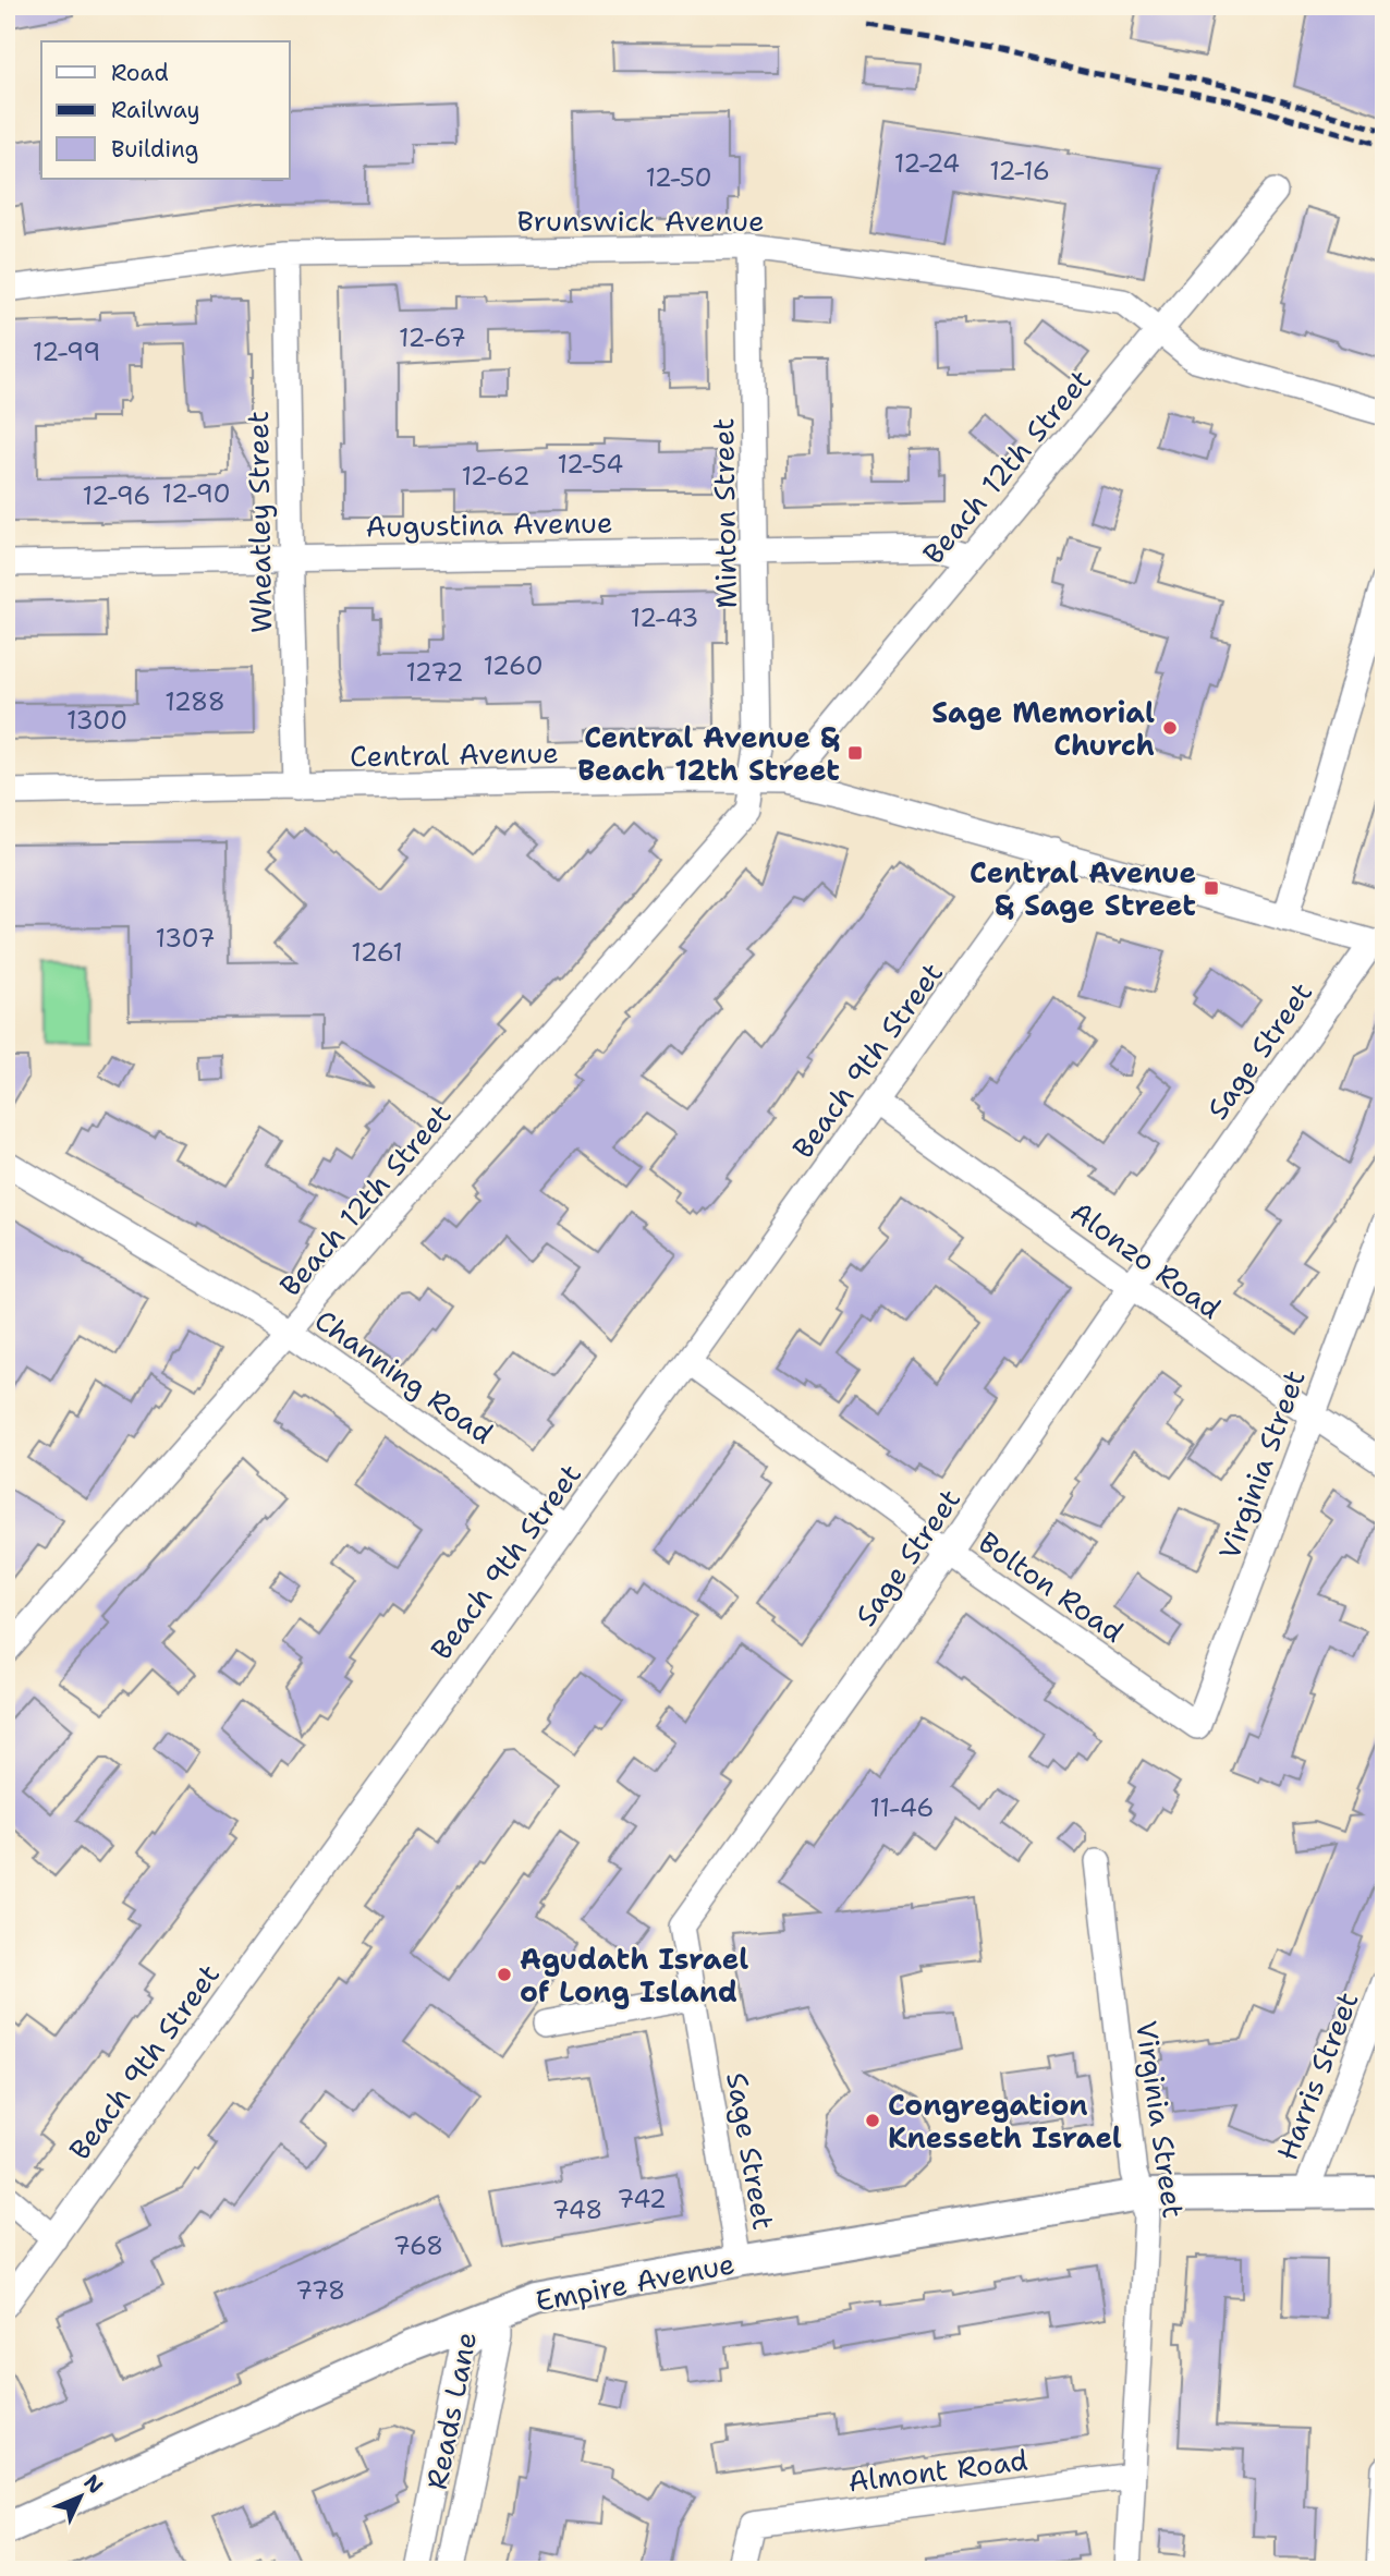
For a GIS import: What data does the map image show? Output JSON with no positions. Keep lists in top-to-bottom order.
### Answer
{
  "streets": {
    "main road": ["Empire Avenue"],
    "street": [
      "Brunswick Avenue",
      "Beach 12th Street",
      "Minton Street",
      "Wheatley Street",
      "Augustina Avenue",
      "Central Avenue",
      "Sage Street",
      "Beach 9th Street",
      "Alonzo Road",
      "Channing Road",
      "Virginia Street",
      "Bolton Road",
      "Harris Street",
      "Reads Lane",
      "Almont Road"
    ]
  },
  "crossings": [
    ["Brunswick Avenue", "Beach 12th Street"],
    ["Brunswick Avenue", "Minton Street"],
    ["Brunswick Avenue", "Wheatley Street"],
    ["Beach 12th Street", "Minton Street"],
    ["Beach 12th Street", "Augustina Avenue"],
    ["Beach 12th Street", "Central Avenue"],
    ["Beach 12th Street", "Channing Road"],
    ["Minton Street", "Augustina Avenue"],
    ["Minton Street", "Central Avenue"],
    ["Wheatley Street", "Augustina Avenue"],
    ["Wheatley Street", "Central Avenue"],
    ["Central Avenue", "Sage Street"],
    ["Central Avenue", "Beach 9th Street"],
    ["Sage Street", "Alonzo Road"],
    ["Sage Street", "Bolton Road"],
    ["Sage Street", "Empire Avenue"],
    ["Beach 9th Street", "Alonzo Road"],
    ["Beach 9th Street", "Channing Road"],
    ["Beach 9th Street", "Bolton Road"],
    ["Alonzo Road", "Virginia Street"],
    ["Virginia Street", "Bolton Road"],
    ["Virginia Street", "Empire Avenue"],
    ["Virginia Street", "Almont Road"],
    ["Harris Street", "Empire Avenue"],
    ["Empire Avenue", "Reads Lane"]
  ],
  "places": {
    "other": ["Sage Memorial Church", "Agudath Israel of Long Island", "Congregation Knesseth Israel"],
    "transit": ["Central Avenue & Beach 12th Street", "Central Avenue & Sage Street"]
  },
  "house_numbers": [
    "12-24",
    "12-16",
    "12-50",
    "12-67",
    "12-99",
    "12-54",
    "12-62",
    "12-90",
    "12-96",
    "12-43",
    "1260",
    "1272",
    "1288",
    "1300",
    "1307",
    "1261",
    "11-46",
    "742",
    "748",
    "768",
    "778"
  ],
  "legend": ["Road", "Railway", "Building"],
  "north": "top right"
}
